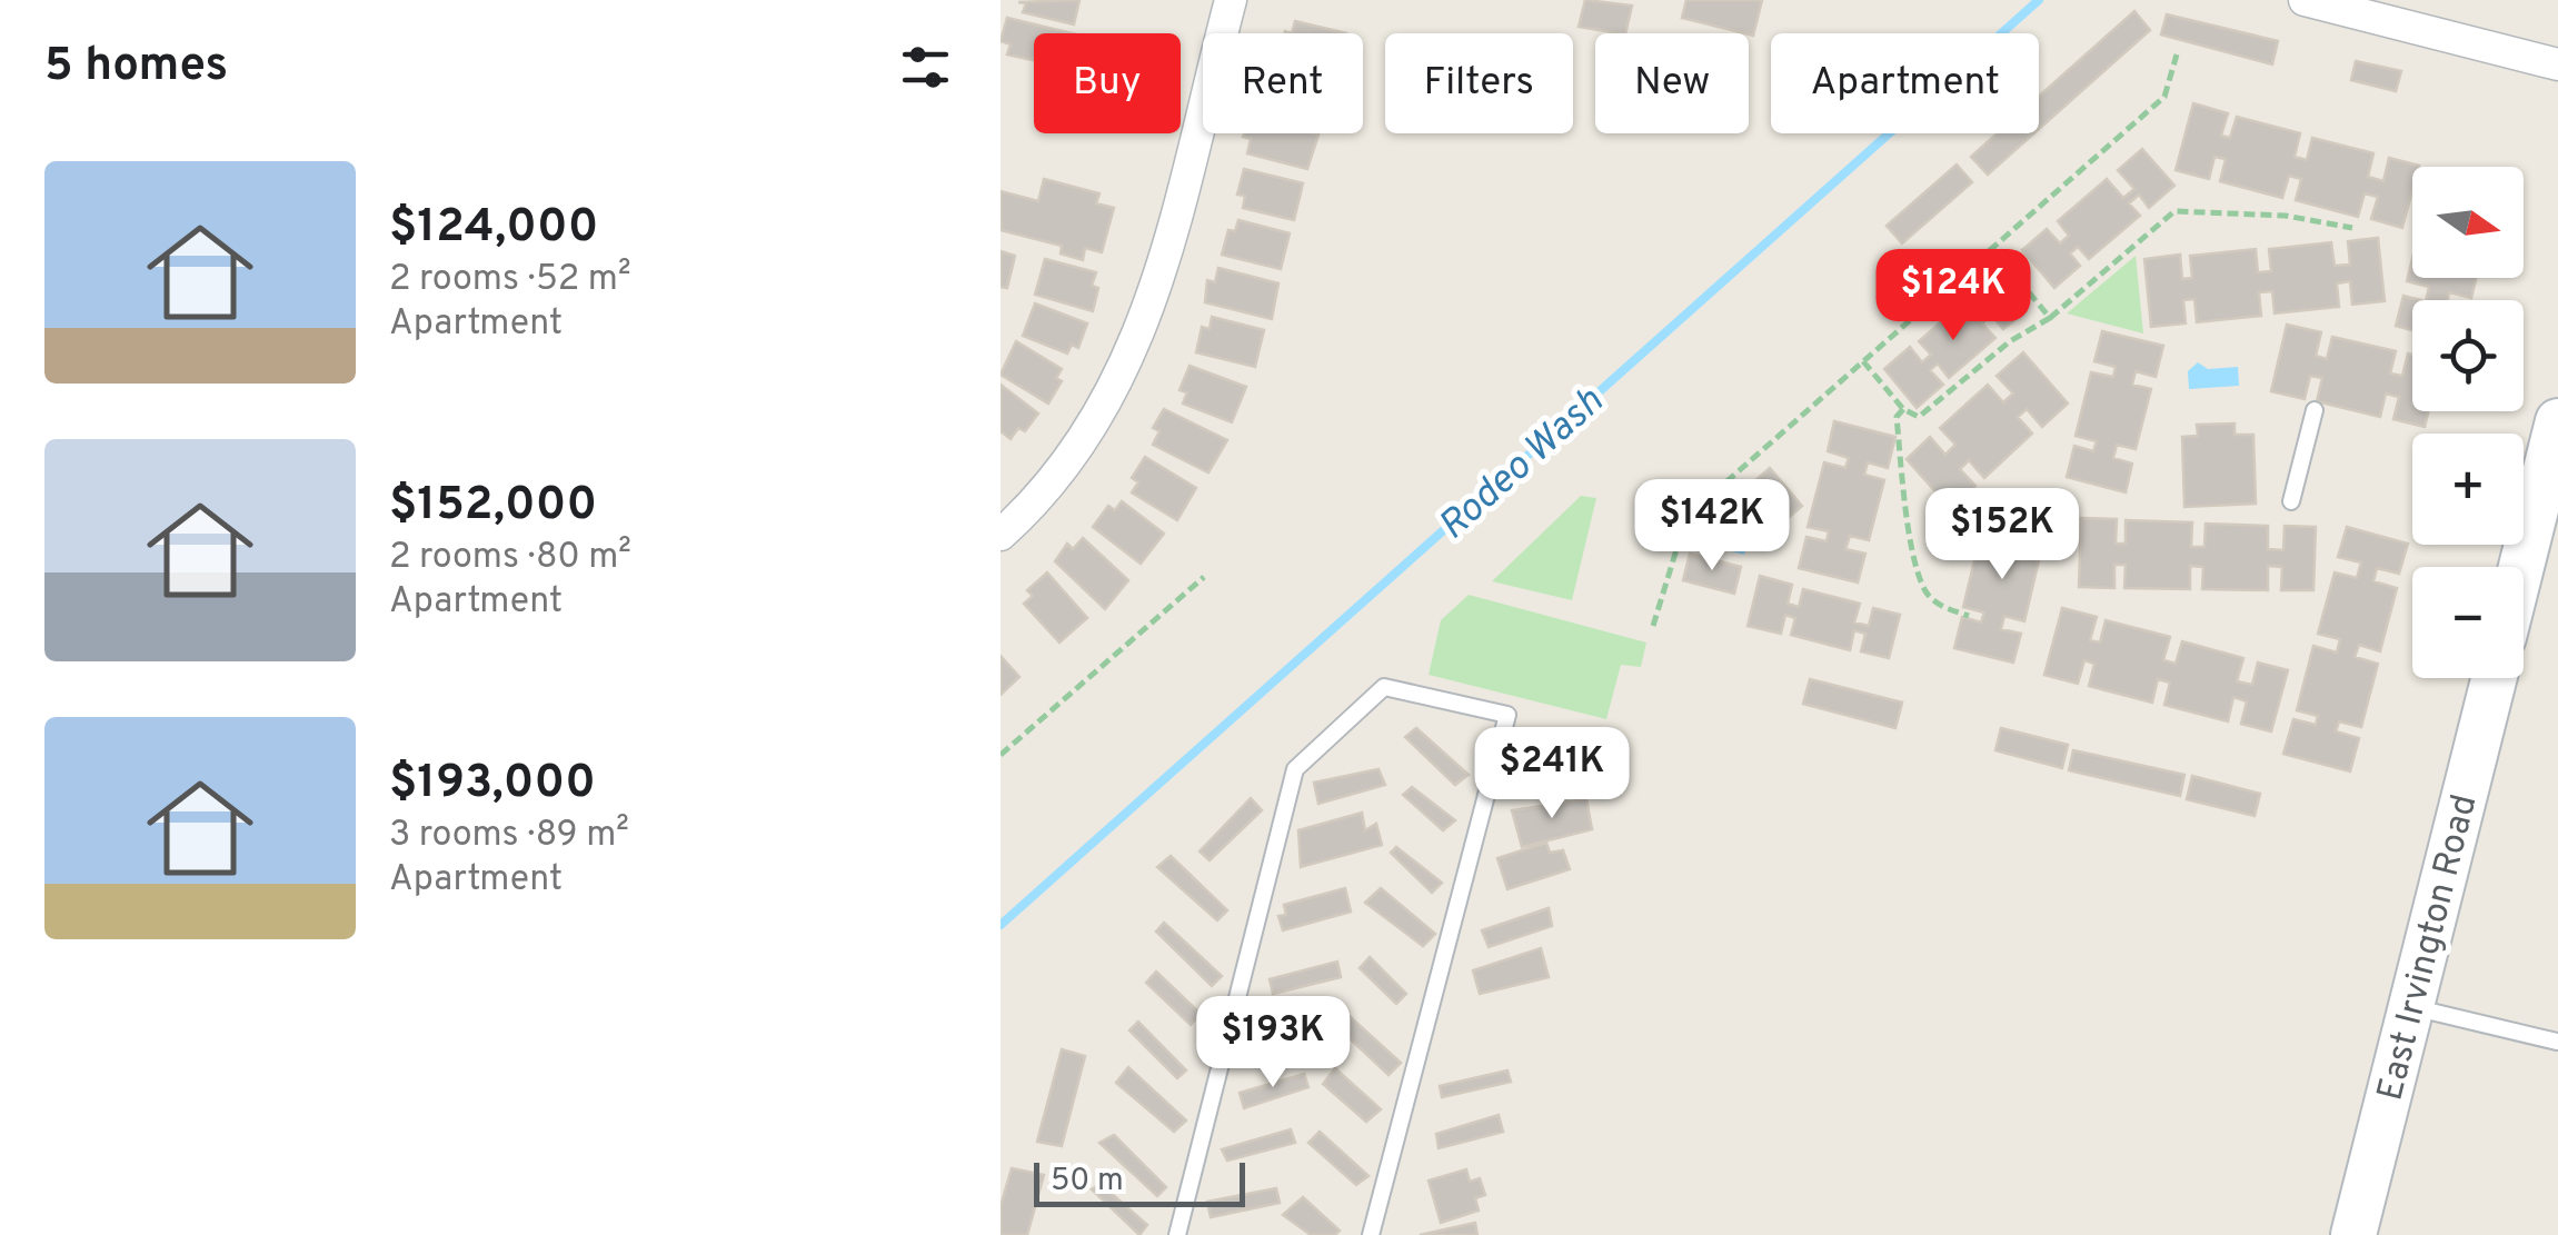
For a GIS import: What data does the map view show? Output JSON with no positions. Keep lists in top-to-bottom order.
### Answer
{
  "streets": {
    "main road": ["East Irvington Road"]
  },
  "water": ["Rodeo Wash"],
  "scale_bar": "50 m",
  "north": "right",
  "page": {
    "heading": "5 homes",
    "chip": [
      "Buy",
      "Rent",
      "Filters",
      "New",
      "Apartment"
    ],
    "list": [
      {
        "name": "$124,000",
        "note": "2 rooms · 52 m² · Apartment"
      },
      {
        "name": "$152,000",
        "note": "2 rooms · 80 m² · Apartment"
      },
      {
        "name": "$193,000",
        "note": "3 rooms · 89 m² · Apartment"
      }
    ],
    "map_buttons": ["+", "−"],
    "price": [
      "$124K",
      "$142K",
      "$152K",
      "$241K",
      "$193K"
    ],
    "scale": "50 m"
  }
}
